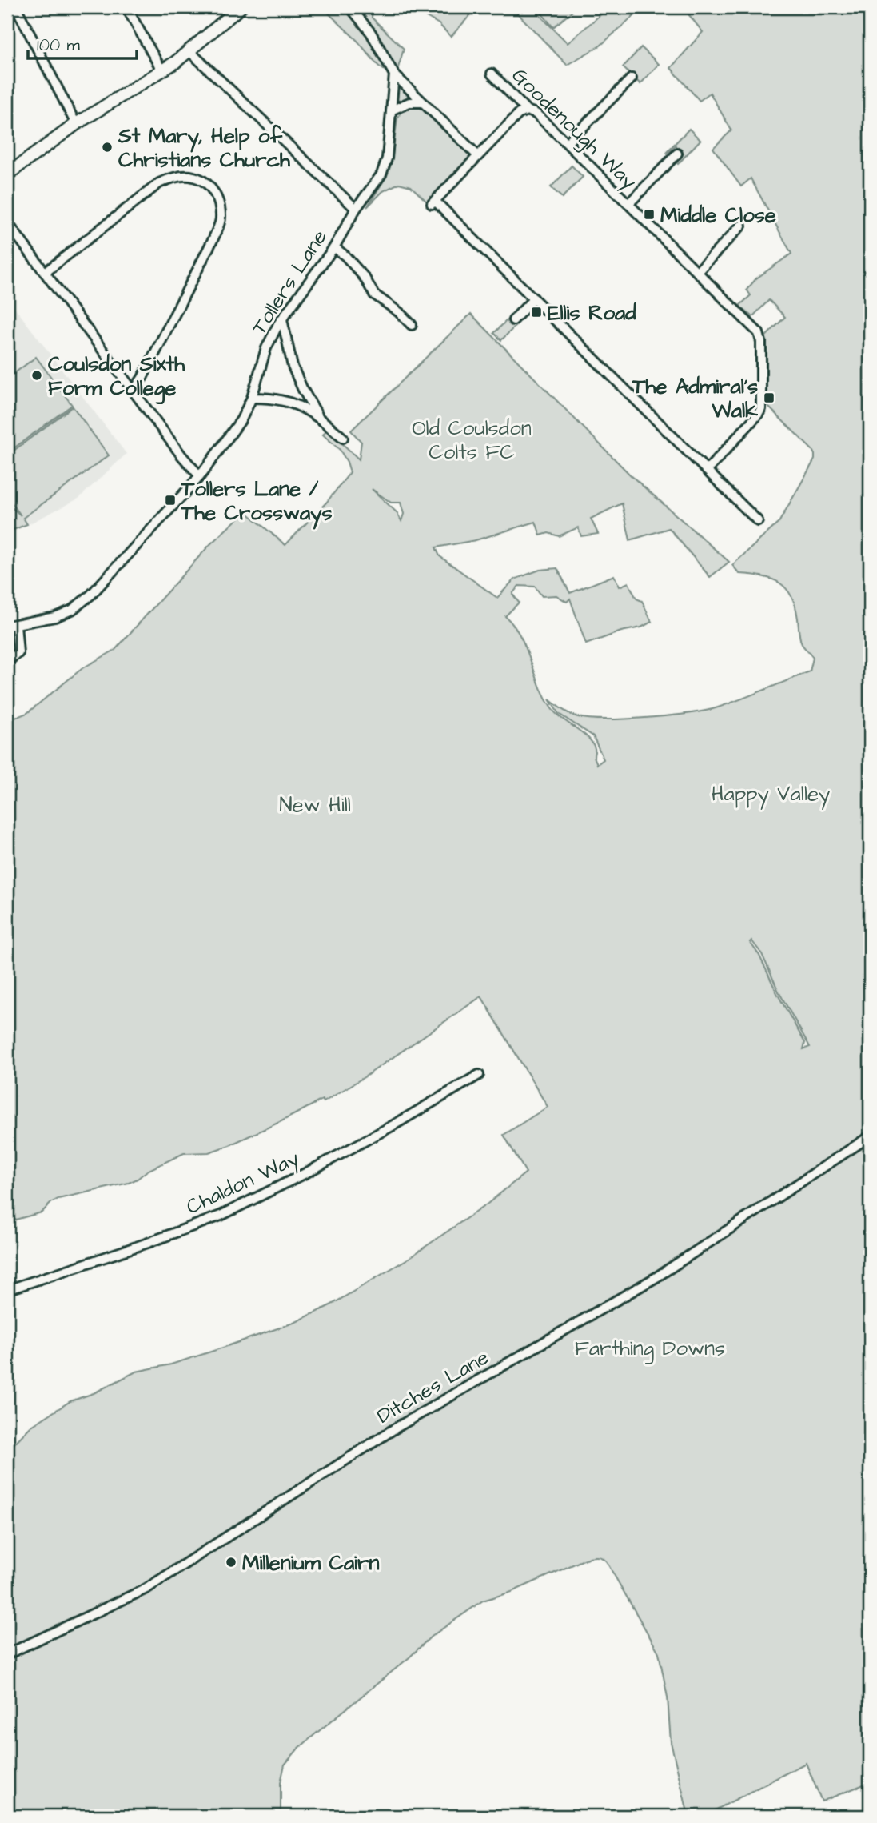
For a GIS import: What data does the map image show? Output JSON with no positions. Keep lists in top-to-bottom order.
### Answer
{
  "streets": {
    "street": [
      "Goodenough Way",
      "Tollers Lane",
      "Chaldon Way",
      "Ditches Lane"
    ]
  },
  "parks": [
    "Old Coulsdon Colts FC",
    "Happy Valley",
    "New Hill",
    "Farthing Downs"
  ],
  "places": {
    "other": ["St Mary, Help of Christians Church", "Coulsdon Sixth Form College", "Millenium Cairn"],
    "transit": [
      "Middle Close",
      "Ellis Road",
      "The Admiral's Walk",
      "Tollers Lane / The Crossways"
    ]
  },
  "scale_bar": "100 m"
}
